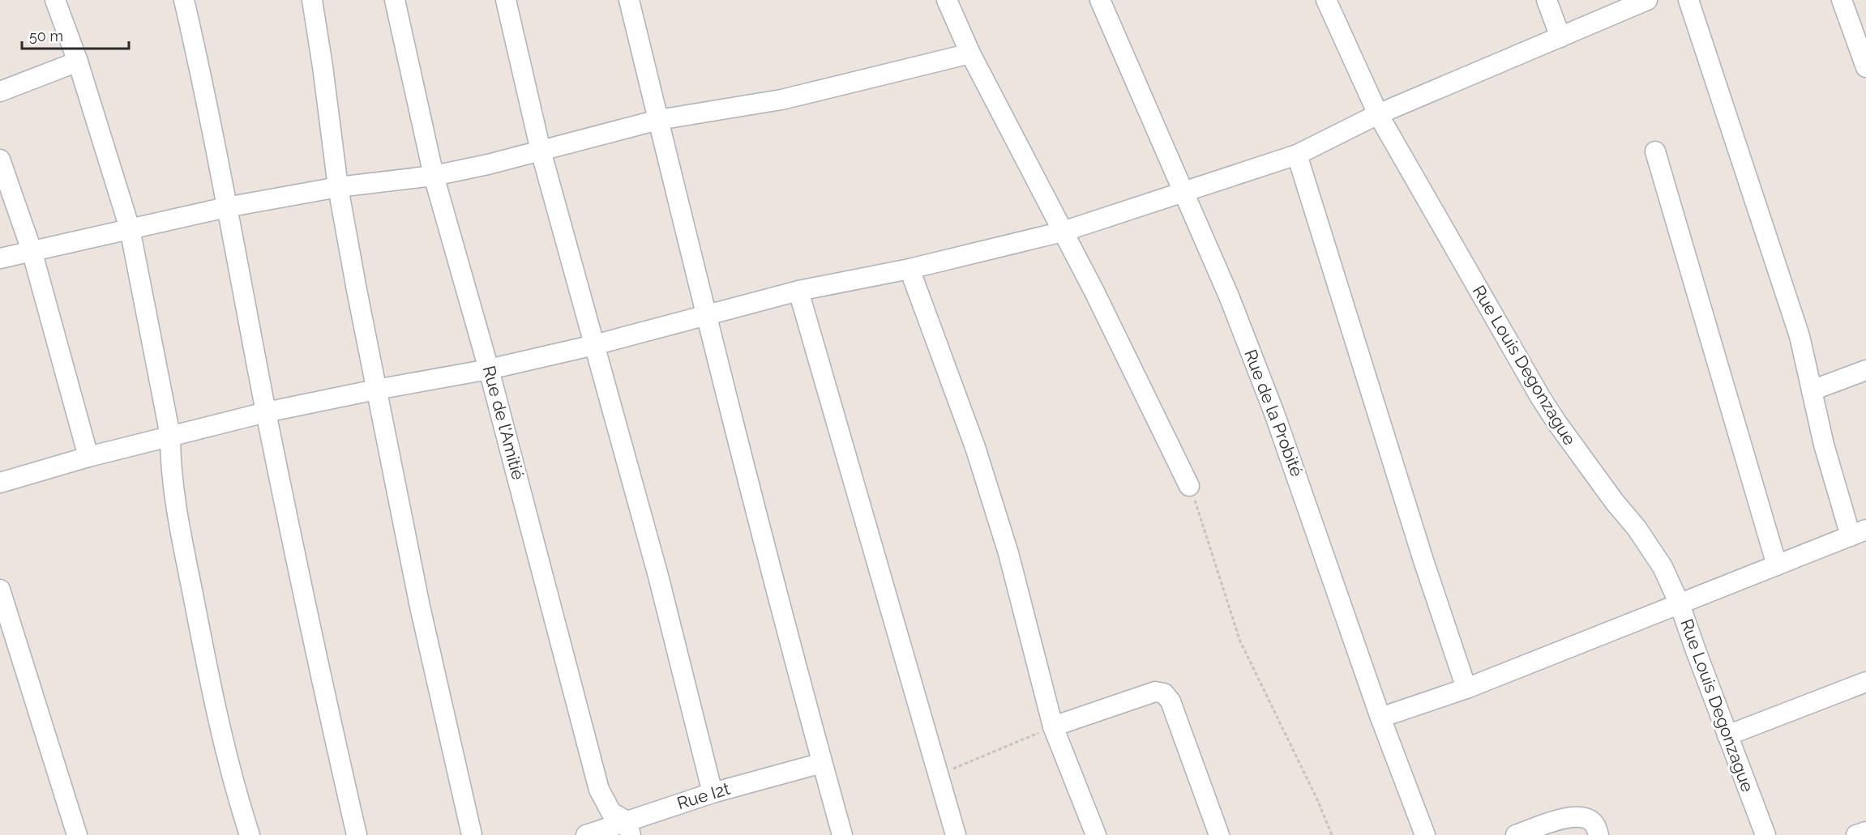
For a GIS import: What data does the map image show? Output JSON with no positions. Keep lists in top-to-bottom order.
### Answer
{
  "streets": {
    "street": [
      "Rue Louis Degonzague",
      "Rue de la Probité",
      "Rue de l'Amitié",
      "Rue I2t"
    ]
  },
  "crossings": [
    ["Rue de l'Amitié", "Rue I2t"]
  ],
  "scale_bar": "50 m"
}
